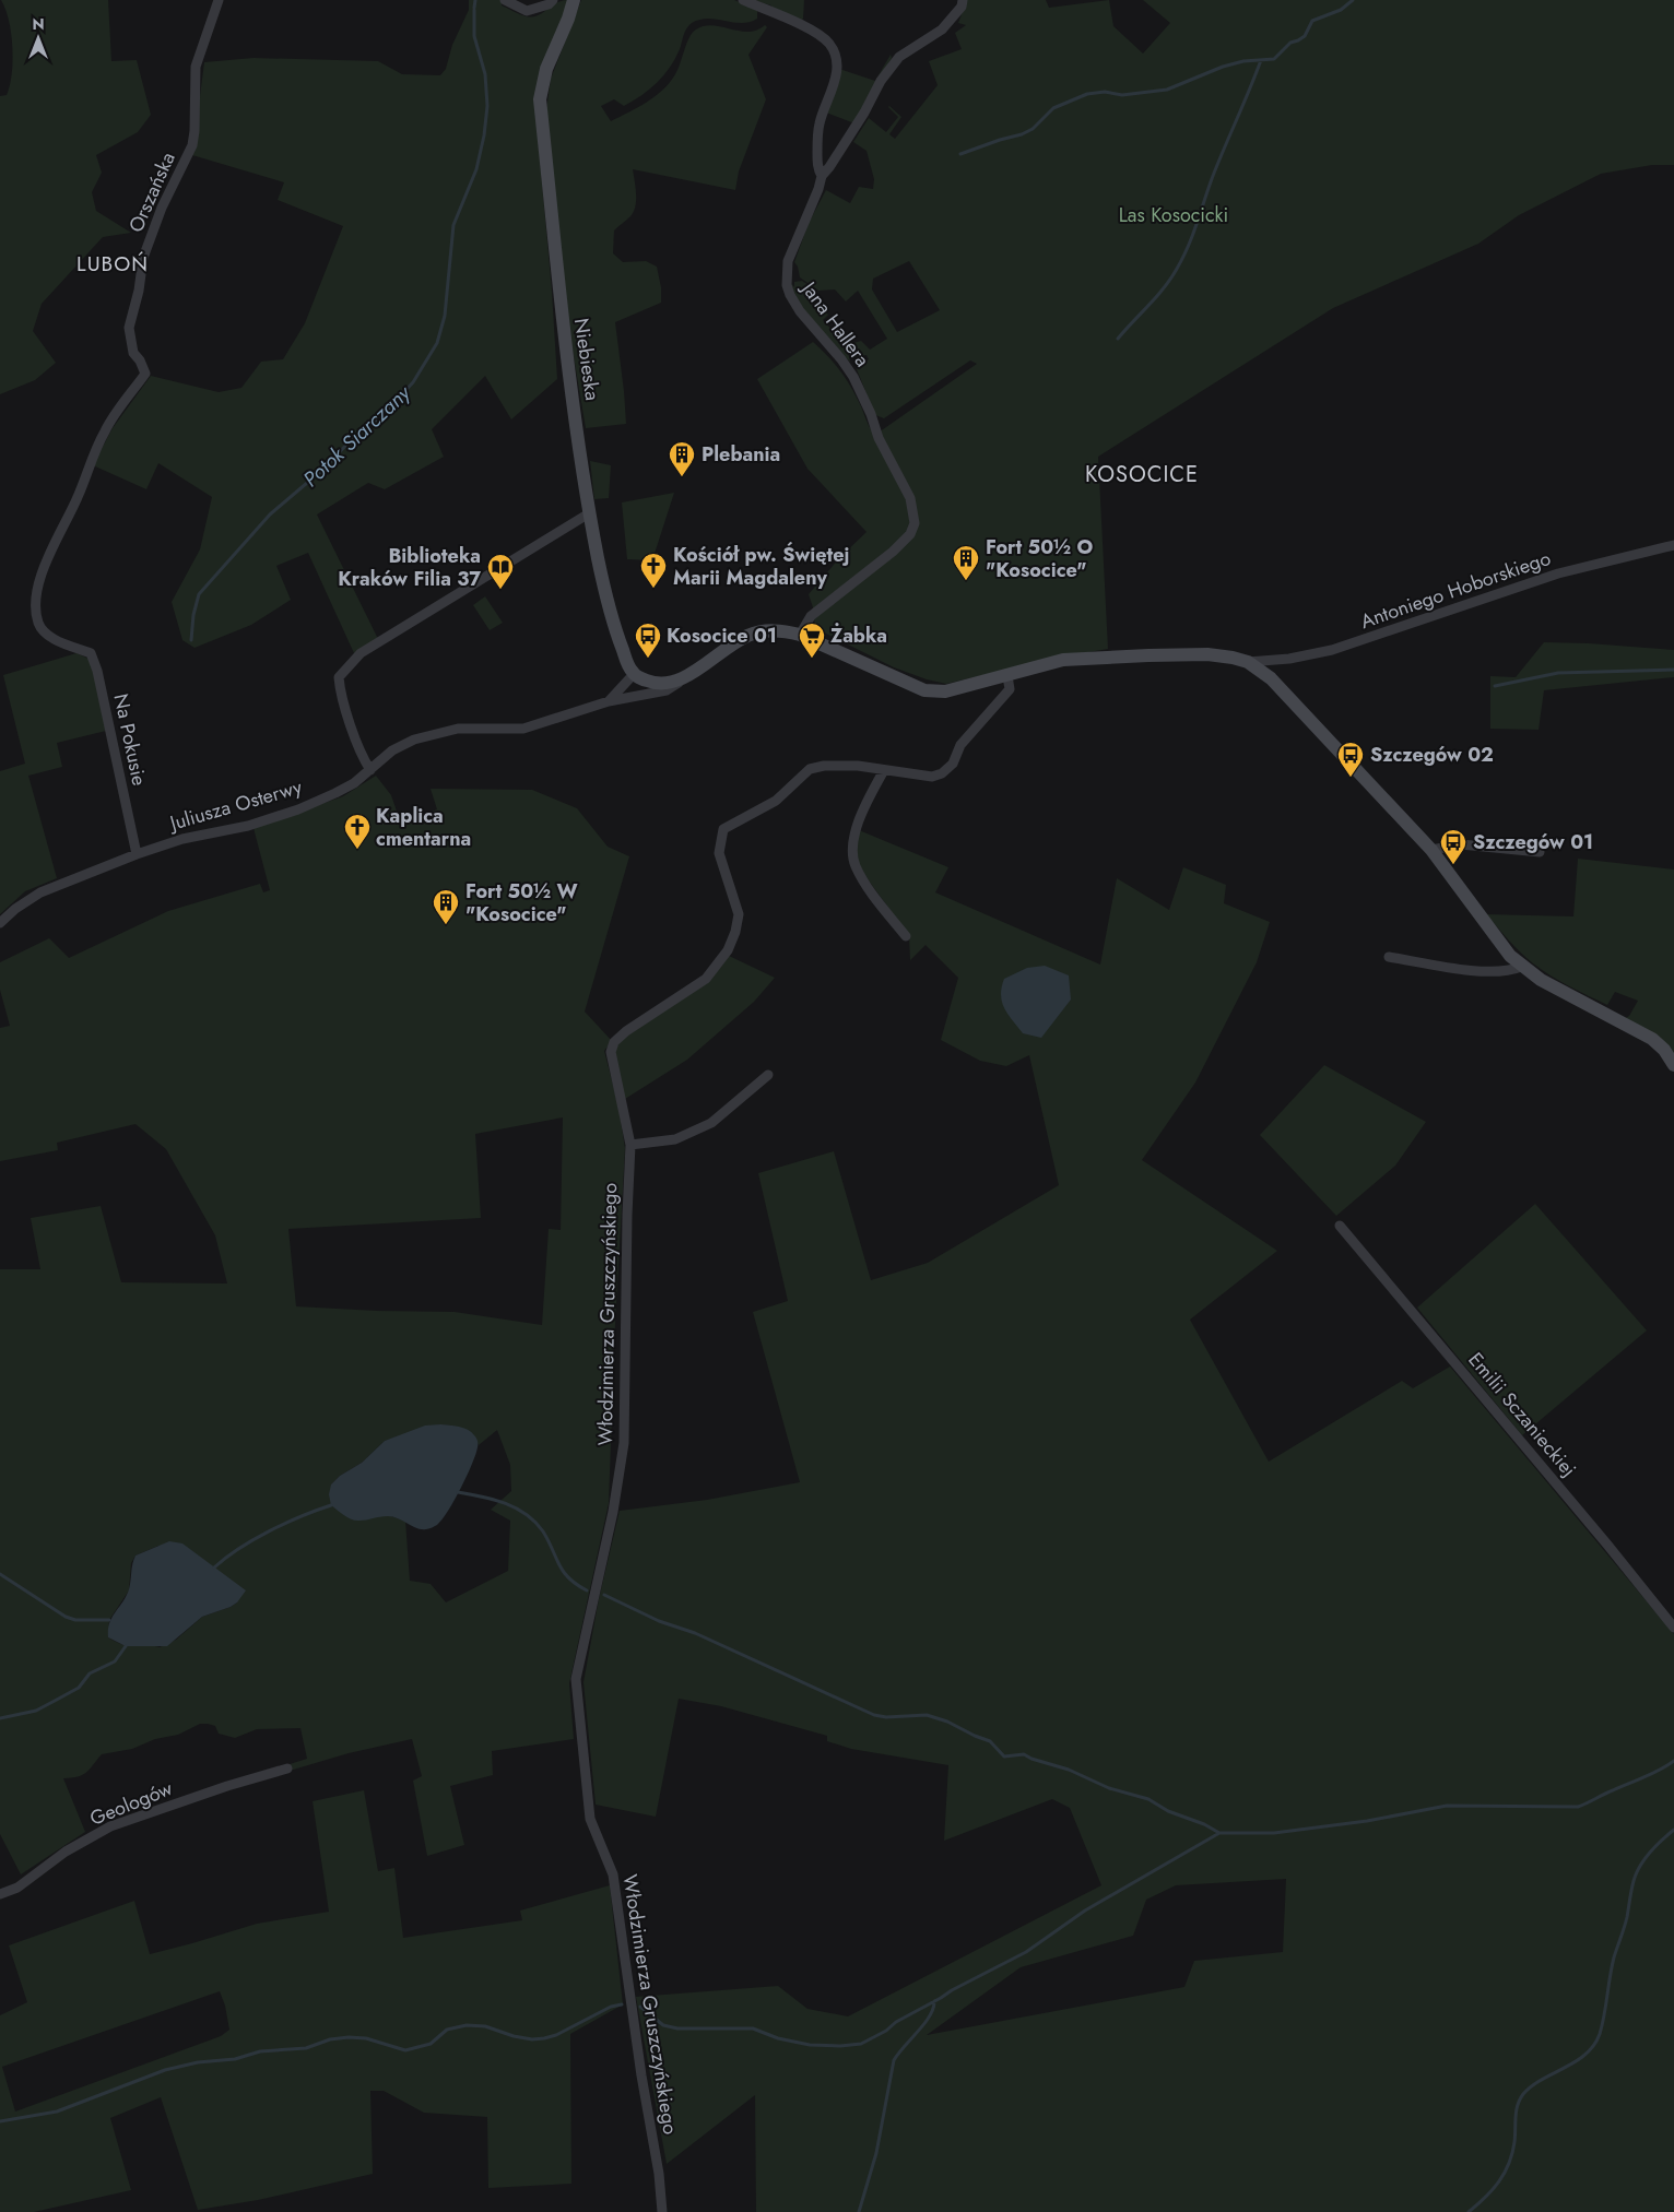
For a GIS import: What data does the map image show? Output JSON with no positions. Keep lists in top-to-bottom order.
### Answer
{
  "streets": {
    "street": [
      "Orszańska",
      "Jana Hallera",
      "Niebieska",
      "Antoniego Hoborskiego",
      "Na Pokusie",
      "Juliusza Osterwy",
      "Włodzimierza Gruszczyńskiego",
      "Emilii Sczanieckiej",
      "Geologów"
    ]
  },
  "crossings": [
    ["Orszańska", "Na Pokusie"],
    ["Jana Hallera", "Juliusza Osterwy"],
    ["Niebieska", "Juliusza Osterwy"],
    ["Antoniego Hoborskiego", "Juliusza Osterwy"],
    ["Na Pokusie", "Juliusza Osterwy"],
    ["Juliusza Osterwy", "Włodzimierza Gruszczyńskiego"]
  ],
  "districts": ["LUBOŃ", "KOSOCICE"],
  "water": ["Potok Siarczany"],
  "parks": ["Las Kosocicki"],
  "places": {
    "building": ["Plebania", "Fort 50½ O \"Kosocice\"", "Fort 50½ W \"Kosocice\""],
    "church": ["Kościół pw. Świętej Marii Magdaleny", "Kaplica cmentarna"],
    "library": ["Biblioteka Kraków Filia 37"],
    "bus stop": ["Kosocice 01", "Szczegów 02", "Szczegów 01"],
    "supermarket": ["Żabka"]
  },
  "north": "top"
}
